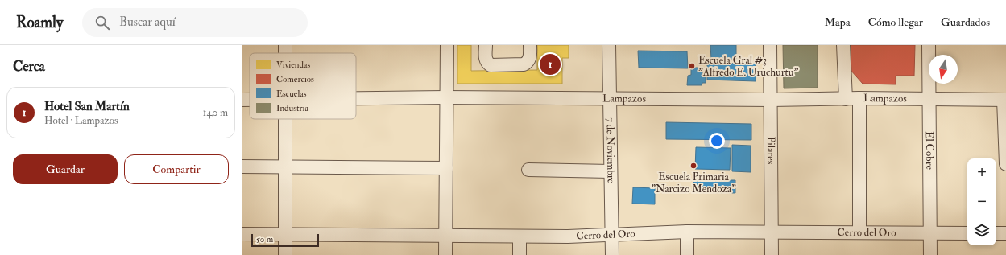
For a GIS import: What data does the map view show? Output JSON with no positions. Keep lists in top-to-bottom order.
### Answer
{
  "streets": {
    "street": [
      "Lampazos",
      "Pilares",
      "El Cobre",
      "7 de Noviembre",
      "Cerro del Oro"
    ]
  },
  "crossings": [
    ["Lampazos", "Pilares"],
    ["Lampazos", "El Cobre"],
    ["Lampazos", "7 de Noviembre"],
    ["Pilares", "Cerro del Oro"],
    ["El Cobre", "Cerro del Oro"],
    ["7 de Noviembre", "Cerro del Oro"]
  ],
  "places": ["Escuela Gral #3 \"Alfredo E. Uruchurtu\"", "Escuela Primaria \"Narcizo Mendoza\""],
  "legend": [
    "Viviendas",
    "Comercios",
    "Escuelas",
    "Industria"
  ],
  "scale_bar": "50 m",
  "north": "bottom",
  "page": {
    "header": "Roamly",
    "search": "Buscar aquí",
    "nav": ["Mapa", "Cómo llegar", "Guardados"],
    "heading": "Cerca",
    "pins": "1",
    "list": [
      {
        "mark": "1",
        "name": "Hotel San Martín",
        "note": "Hotel · Lampazos",
        "value": "140 m"
      }
    ],
    "buttons": ["Guardar", "Compartir"],
    "map_buttons": ["+", "−"],
    "scale": "50 m"
  }
}
